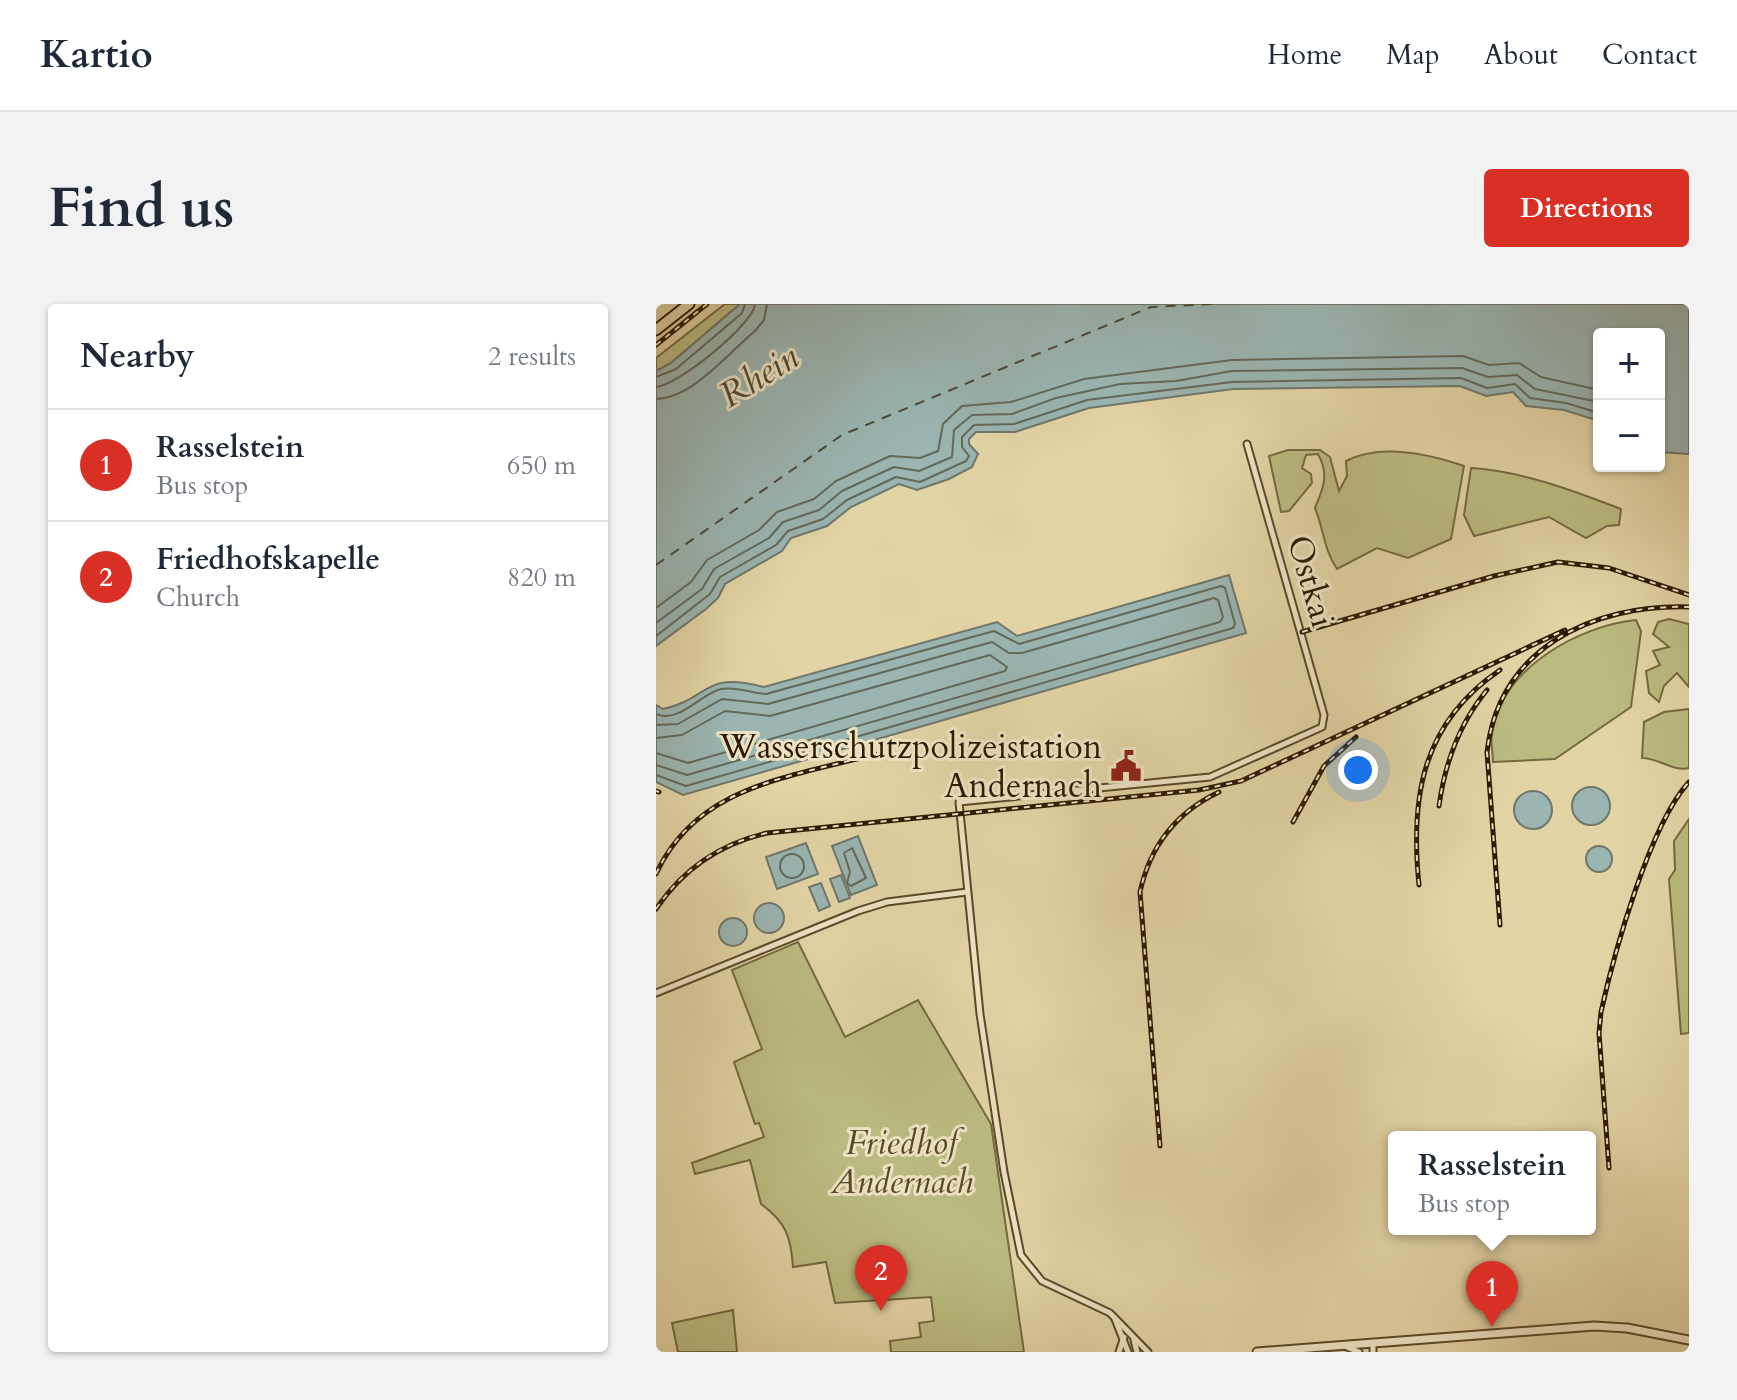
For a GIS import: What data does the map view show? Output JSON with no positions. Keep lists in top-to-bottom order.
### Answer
{
  "streets": {
    "street": ["Ostkai"]
  },
  "water": ["Rhein"],
  "parks": ["Friedhof Andernach"],
  "places": {
    "public building": ["Wasserschutzpolizeistation Andernach"]
  },
  "page": {
    "header": "Kartio",
    "nav": [
      "Home",
      "Map",
      "About",
      "Contact"
    ],
    "buttons": "Directions",
    "title": "Find us",
    "heading": ["Nearby", "2 results"],
    "map_buttons": ["+", "−"],
    "list": [
      {
        "mark": "1",
        "name": "Rasselstein",
        "note": "Bus stop",
        "value": "650 m"
      },
      {
        "mark": "2",
        "name": "Friedhofskapelle",
        "note": "Church",
        "value": "820 m"
      }
    ],
    "popup": ["Rasselstein", "Bus stop"],
    "pins": ["2", "1"]
  }
}
